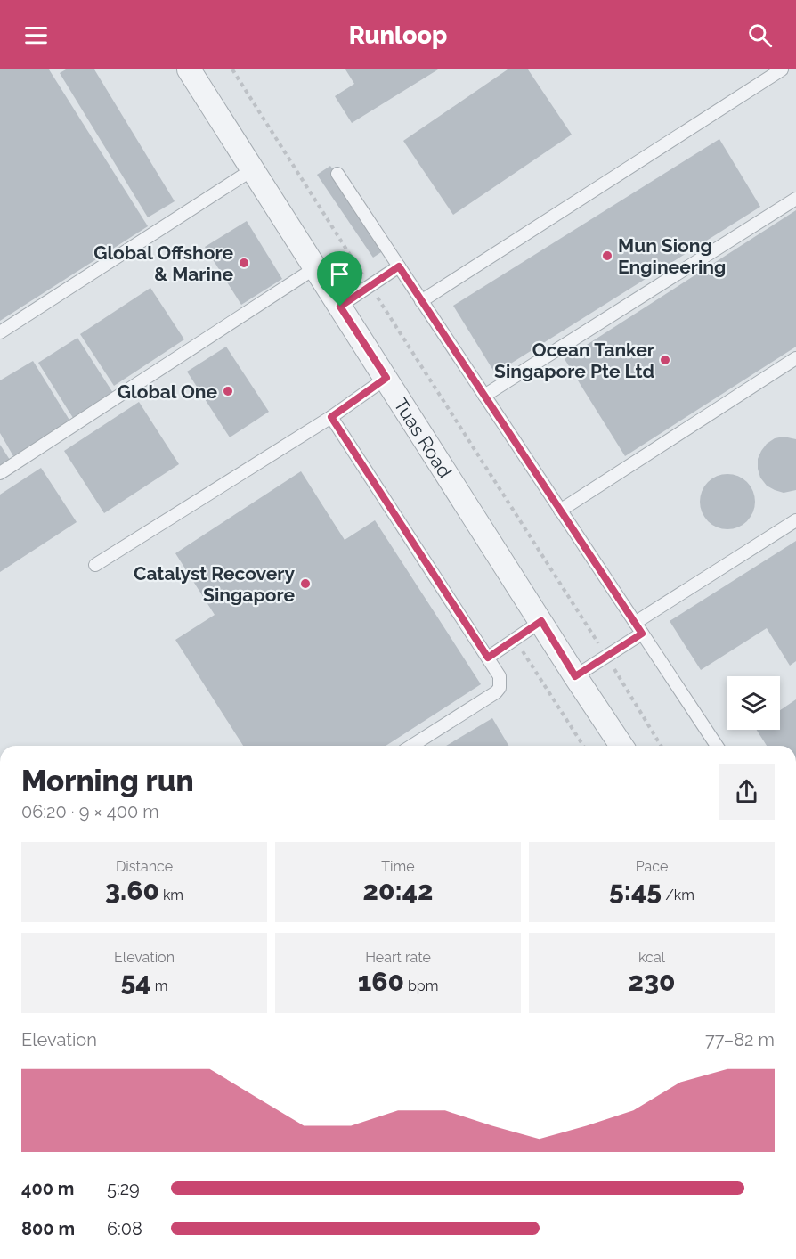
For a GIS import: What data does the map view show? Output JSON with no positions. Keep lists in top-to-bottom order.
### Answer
{
  "streets": {
    "street": ["Tuas Road"]
  },
  "places": [
    "Mun Siong Engineering",
    "Global Offshore & Marine",
    "Ocean Tanker Singapore Pte Ltd",
    "Global One",
    "Catalyst Recovery Singapore"
  ],
  "page": {
    "header": "Runloop",
    "heading": ["Morning run", "06:20 · 9 × 400 m"],
    "stats": [
      ["Distance", "3.60 km"],
      ["Time", "20:42"],
      ["Pace", "5:45 /km"],
      ["Elevation", "54 m"],
      ["Heart rate", "160 bpm"],
      ["kcal", "230"]
    ],
    "chart": ["Elevation", "77–82 m"],
    "list": [
      {
        "name": "400 m",
        "note": "5:29"
      },
      {
        "name": "800 m",
        "note": "6:08"
      }
    ]
  }
}
